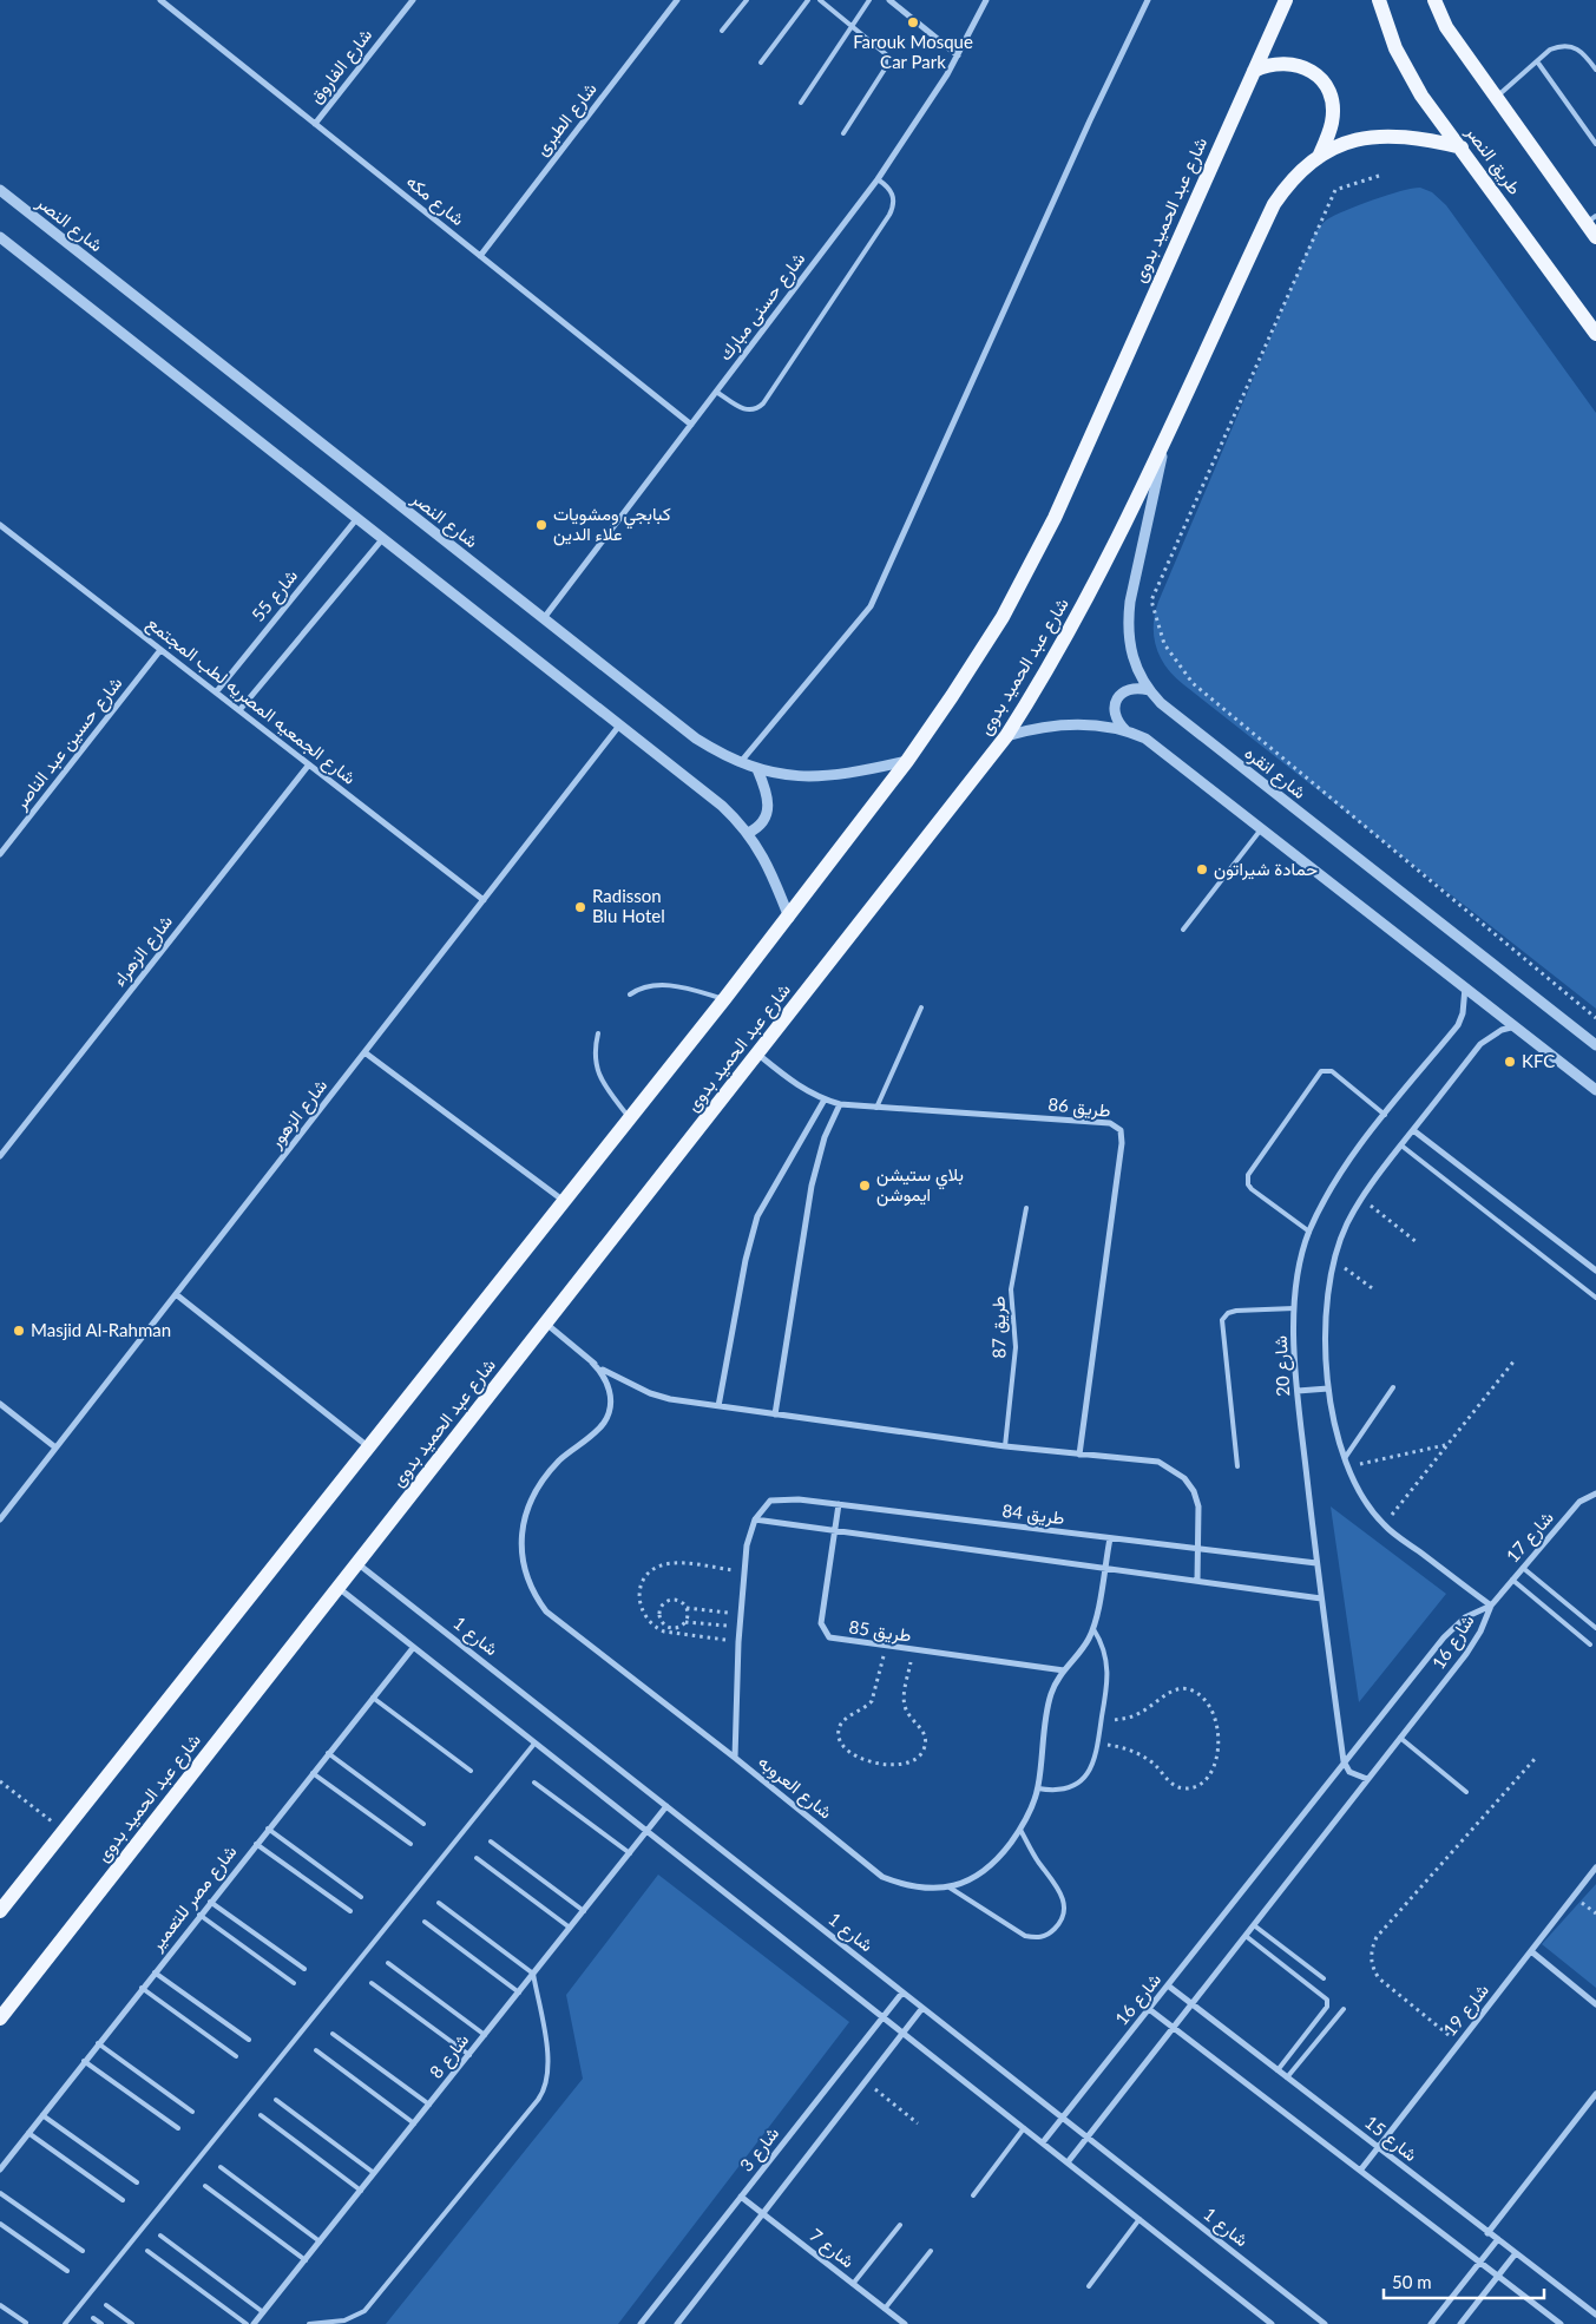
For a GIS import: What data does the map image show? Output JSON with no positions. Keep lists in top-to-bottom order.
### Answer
{
  "streets": {
    "main road": ["طريق النصر", "شارع عبد الحميد بدوى"],
    "street": [
      "شارع الفاروق",
      "شارع الطبرى",
      "شارع مكه",
      "شارع النصر",
      "شارع حسنى مبارك",
      "شارع 55",
      "شارع الجمعيه المصريه لطب المجتمع",
      "شارع حسين عبد الناصر",
      "شارع انقره",
      "شارع الزهراء",
      "طريق 86",
      "شارع الزهور",
      "شارع 20",
      "طريق 84",
      "شارع 17",
      "طريق 85",
      "شارع 1",
      "شارع 16",
      "شارع العروبه",
      "شارع مصر للتعمير",
      "شارع 19",
      "شارع 8",
      "شارع 15",
      "شارع 3",
      "شارع 7"
    ],
    "lane": ["طريق 87"]
  },
  "crossings": [
    ["شارع الفاروق", "شارع مكه"],
    ["شارع الطبرى", "شارع مكه"],
    ["طريق النصر", "شارع عبد الحميد بدوى"],
    ["شارع مكه", "شارع حسنى مبارك"],
    ["شارع عبد الحميد بدوى", "شارع النصر"],
    ["شارع عبد الحميد بدوى", "شارع انقره"],
    ["شارع عبد الحميد بدوى", "طريق 86"],
    ["شارع عبد الحميد بدوى", "شارع 1"],
    ["شارع النصر", "شارع حسنى مبارك"],
    ["شارع 55", "شارع الجمعيه المصريه لطب المجتمع"],
    ["شارع الجمعيه المصريه لطب المجتمع", "شارع حسين عبد الناصر"],
    ["شارع الجمعيه المصريه لطب المجتمع", "شارع الزهراء"],
    ["شارع الجمعيه المصريه لطب المجتمع", "شارع الزهور"],
    ["شارع 20", "طريق 84"],
    ["شارع 20", "شارع 16"],
    ["طريق 84", "طريق 85"],
    ["طريق 84", "شارع العروبه"],
    ["شارع 17", "شارع 16"],
    ["طريق 85", "شارع العروبه"],
    ["شارع 1", "شارع 16"],
    ["شارع 1", "شارع 8"],
    ["شارع 1", "شارع 3"],
    ["شارع 16", "شارع 15"],
    ["شارع 19", "شارع 15"],
    ["شارع 3", "شارع 7"]
  ],
  "places": [
    "Farouk Mosque Car Park",
    "كبابجي ومشويات علاء الدين",
    "حمادة شيراتون",
    "Radisson Blu Hotel",
    "KFC",
    "بلاي ستيشن ايموشن",
    "Masjid Al-Rahman"
  ],
  "scale_bar": "50 m"
}
